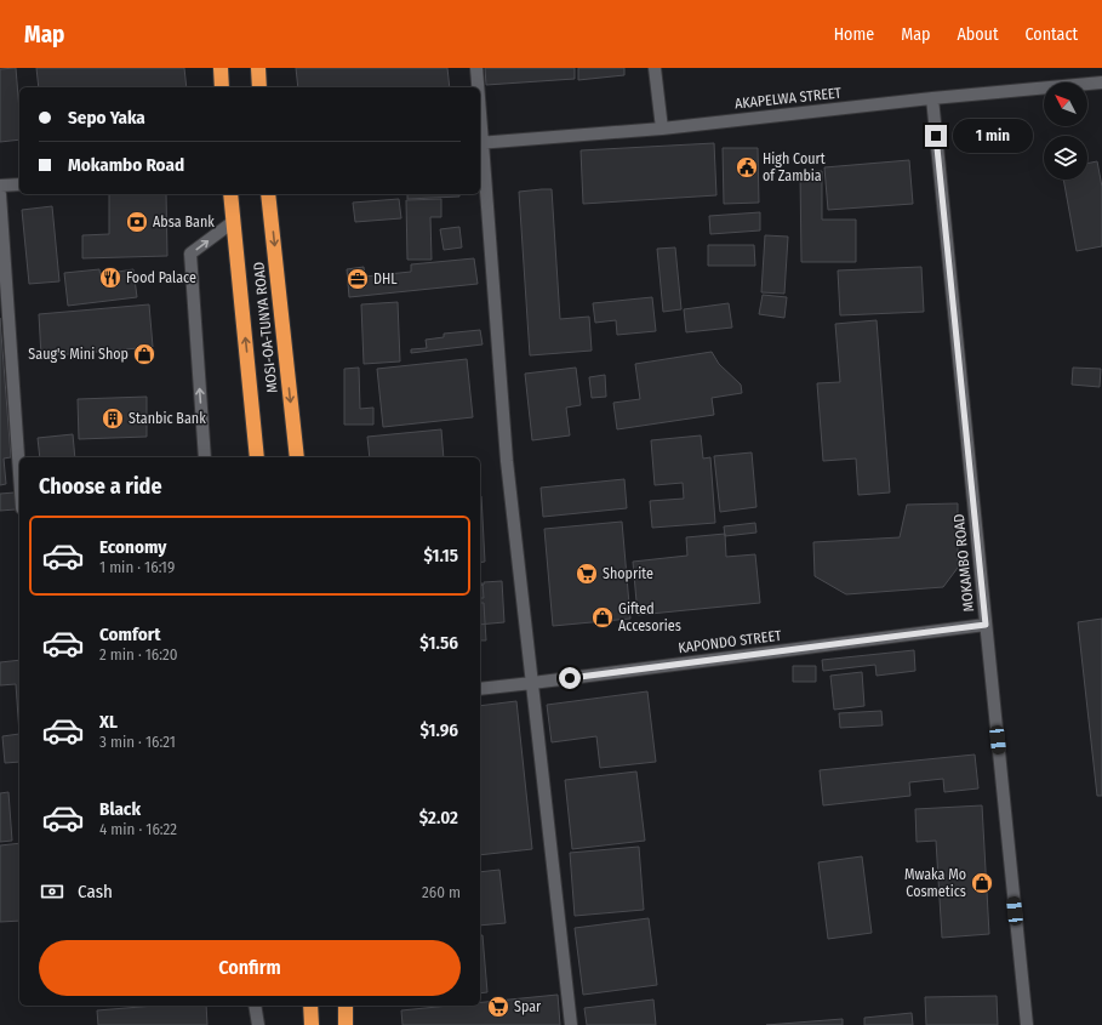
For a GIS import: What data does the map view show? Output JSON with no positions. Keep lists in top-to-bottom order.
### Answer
{
  "streets": {
    "highway": ["MOSI-OA-TUNYA ROAD"],
    "street": ["AKAPELWA STREET", "MOKAMBO ROAD", "KAPONDO STREET"]
  },
  "crossings": [
    ["AKAPELWA STREET", "MOKAMBO ROAD"],
    ["MOKAMBO ROAD", "KAPONDO STREET"]
  ],
  "places": {
    "public building": ["High Court of Zambia"],
    "bank": ["Absa Bank"],
    "restaurant": ["Food Palace"],
    "office": ["DHL"],
    "shop": ["Saug's Mini Shop", "Gifted Accesories", "Mwaka Mo Cosmetics"],
    "building": ["Stanbic Bank"],
    "supermarket": ["Shoprite", "Spar"]
  },
  "north": "top left",
  "page": {
    "header": "Map",
    "nav": [
      "Home",
      "Map",
      "About",
      "Contact"
    ],
    "banner": ["Sepo Yaka", "Mokambo Road"],
    "bubble": "1 min",
    "heading": "Choose a ride",
    "list": [
      {
        "name": "Economy",
        "note": "1 min · 16:19",
        "value": "$1.15"
      },
      {
        "name": "Comfort",
        "note": "2 min · 16:20",
        "value": "$1.56"
      },
      {
        "name": "XL",
        "note": "3 min · 16:21",
        "value": "$1.96"
      },
      {
        "name": "Black",
        "note": "4 min · 16:22",
        "value": "$2.02"
      }
    ],
    "pay": ["Cash", "260 m"],
    "buttons": "Confirm"
  }
}
